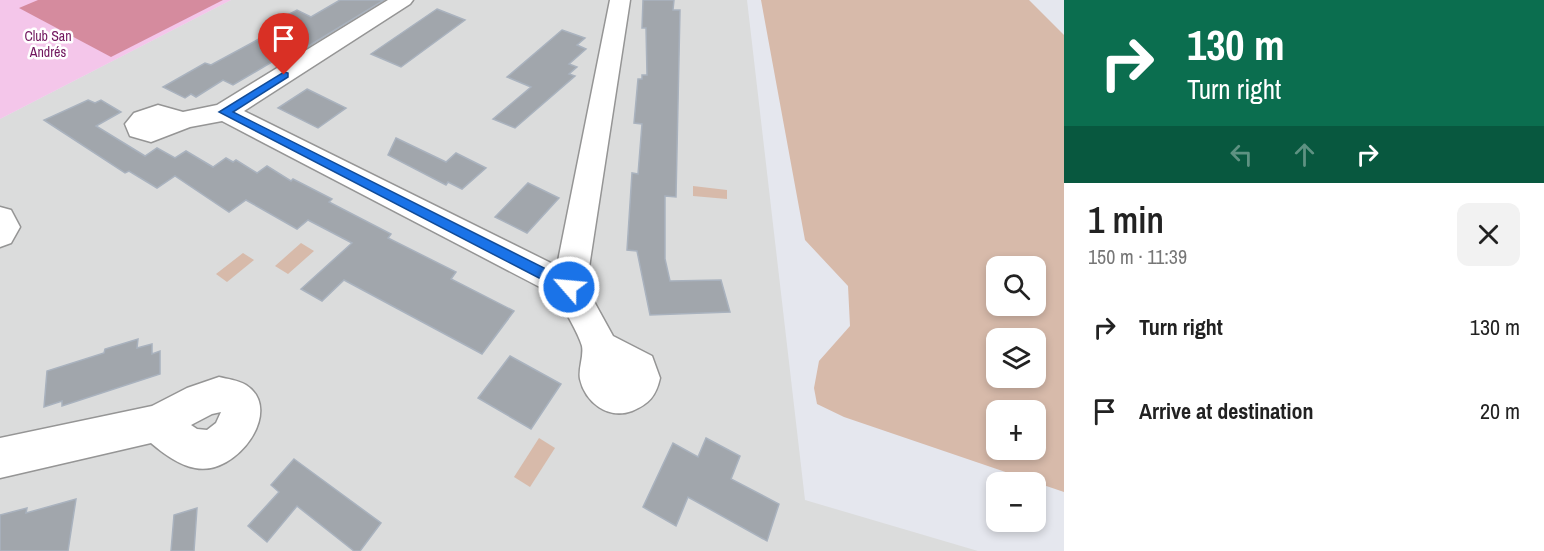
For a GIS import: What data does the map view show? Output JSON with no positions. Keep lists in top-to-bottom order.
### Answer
{
  "parks": ["Club San Andrés"],
  "page": {
    "turn": ["130 m", "Turn right"],
    "heading": ["1 min", "150 m · 11:39"],
    "map_buttons": ["+", "−"],
    "list": [
      {
        "name": "Turn right",
        "value": "130 m"
      },
      {
        "name": "Arrive at destination",
        "value": "20 m"
      }
    ]
  }
}
